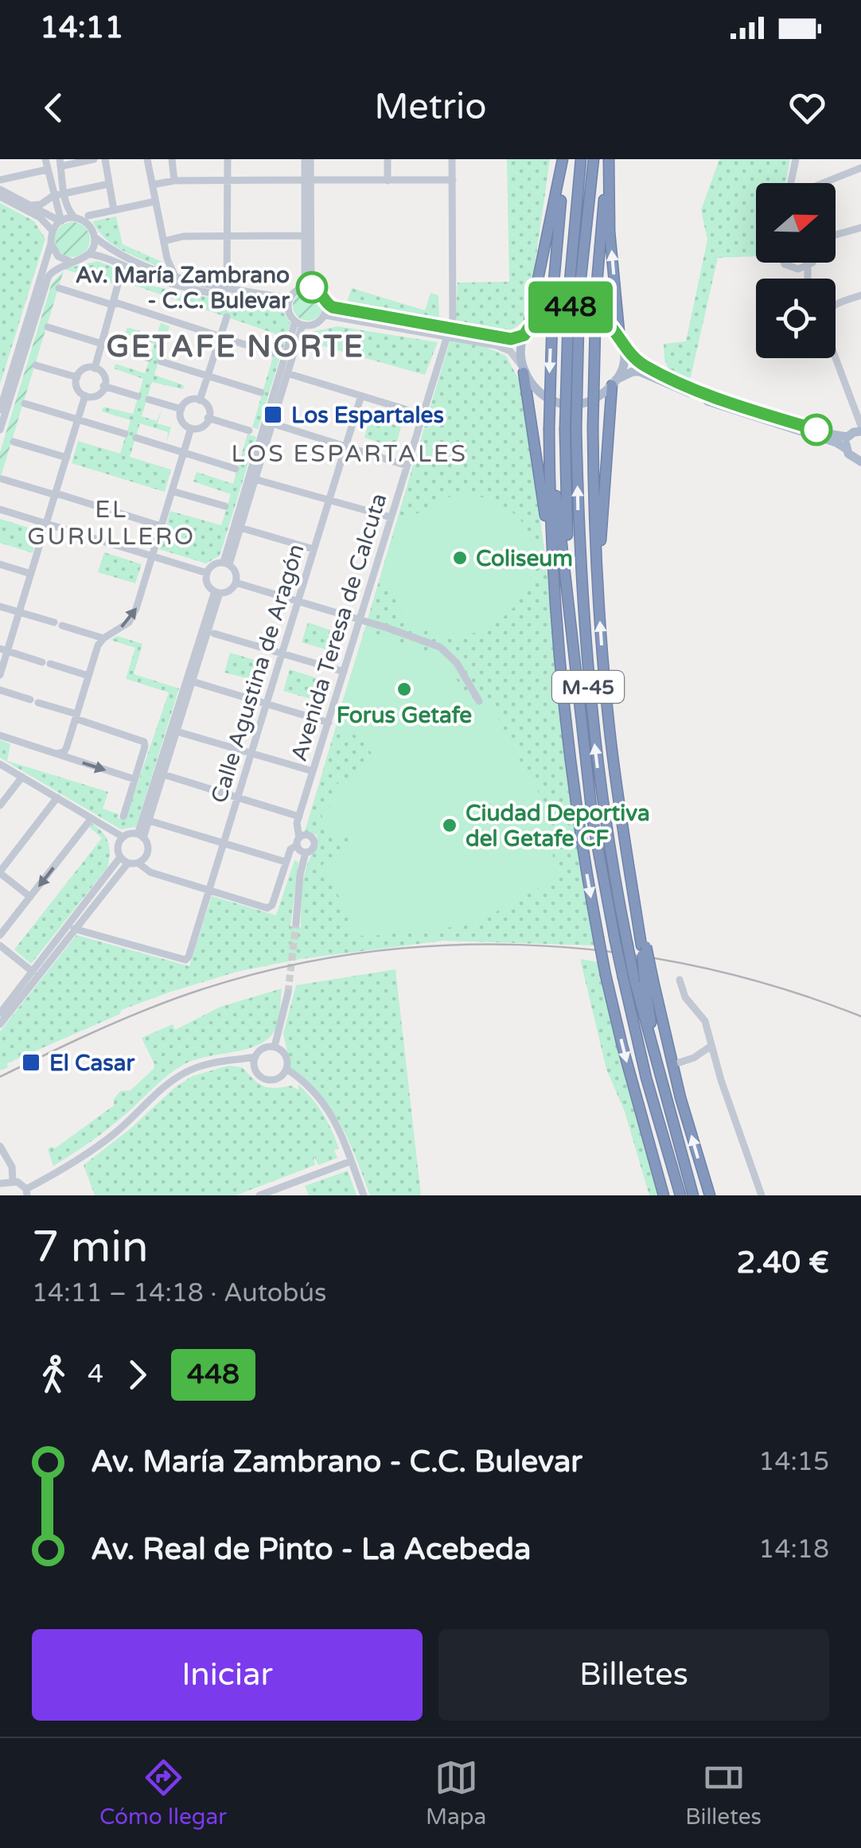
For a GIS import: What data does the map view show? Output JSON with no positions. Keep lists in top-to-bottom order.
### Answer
{
  "streets": {
    "highway": ["M-45"],
    "street": ["Avenida Teresa de Calcuta", "Calle Agustina de Aragón"]
  },
  "districts": ["GETAFE NORTE", "LOS ESPARTALES", "EL GURULLERO"],
  "places": {
    "other": [
      "Av. María Zambrano - C.C. Bulevar",
      "Coliseum",
      "Forus Getafe",
      "Ciudad Deportiva del Getafe CF"
    ],
    "transit": ["Los Espartales", "El Casar"]
  },
  "lines": ["bus line 448"],
  "north": "right",
  "page": {
    "status": "14:11",
    "header": "Metrio",
    "on_map": "448",
    "heading": ["7 min", "14:11 – 14:18 · Autobús", "2.40 €"],
    "legs": ["4", "448"],
    "list": [
      {
        "name": "Av. María Zambrano - C.C. Bulevar",
        "value": "14:15"
      },
      {
        "name": "Av. Real de Pinto - La Acebeda",
        "value": "14:18"
      }
    ],
    "buttons": ["Iniciar", "Billetes"],
    "tabs": ["Cómo llegar", "Mapa", "Billetes"]
  }
}
